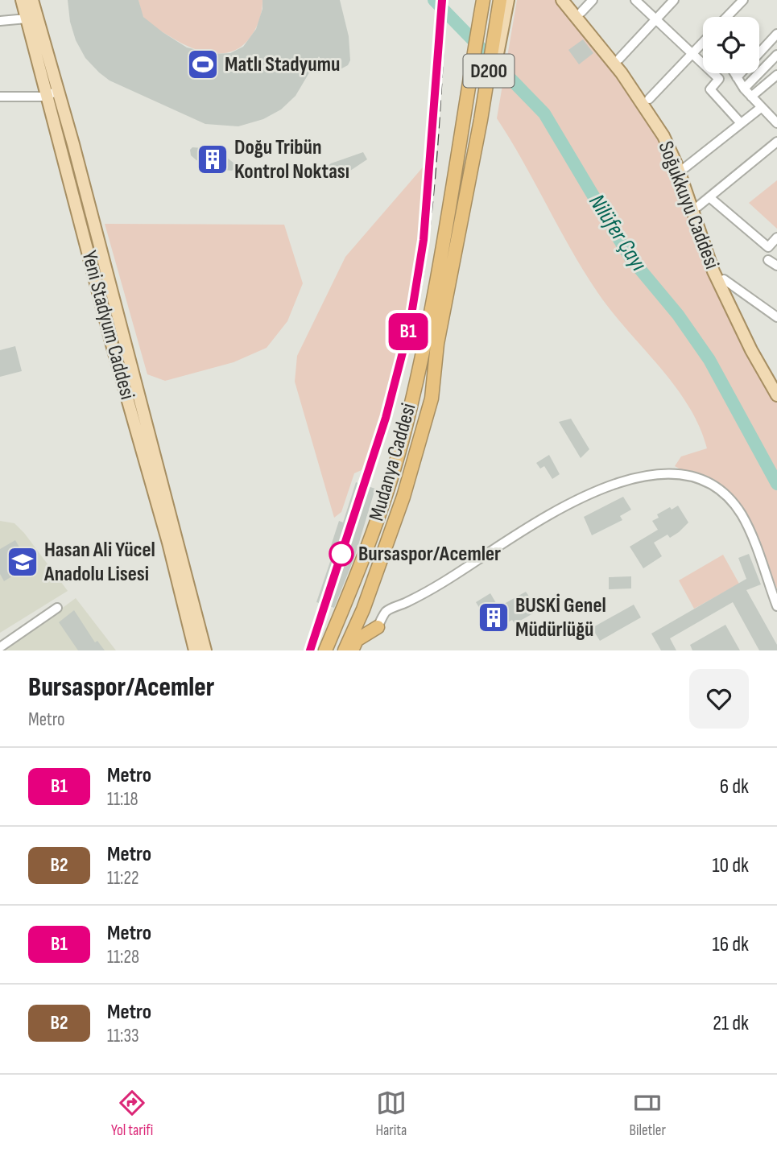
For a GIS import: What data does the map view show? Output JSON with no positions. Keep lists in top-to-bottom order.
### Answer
{
  "streets": {
    "highway": ["D200", "Mudanya Caddesi"],
    "main road": ["Soğukkuyu Caddesi", "Yeni Stadyum Caddesi"]
  },
  "water": ["Nilüfer Çayı"],
  "places": {
    "sports": ["Matlı Stadyumu"],
    "building": ["Doğu Tribün Kontrol Noktası", "BUSKİ Genel Müdürlüğü"],
    "other": ["Bursaspor/Acemler"],
    "school or university": ["Hasan Ali Yücel Anadolu Lisesi"]
  },
  "lines": ["metro line B1"],
  "page": {
    "on_map": "B1",
    "heading": ["Bursaspor/Acemler", "Metro"],
    "list": [
      {
        "mark": "B1",
        "name": "Metro",
        "note": "11:18",
        "value": "6 dk"
      },
      {
        "mark": "B2",
        "name": "Metro",
        "note": "11:22",
        "value": "10 dk"
      },
      {
        "mark": "B1",
        "name": "Metro",
        "note": "11:28",
        "value": "16 dk"
      },
      {
        "mark": "B2",
        "name": "Metro",
        "note": "11:33",
        "value": "21 dk"
      }
    ],
    "tabs": ["Yol tarifi", "Harita", "Biletler"]
  }
}
